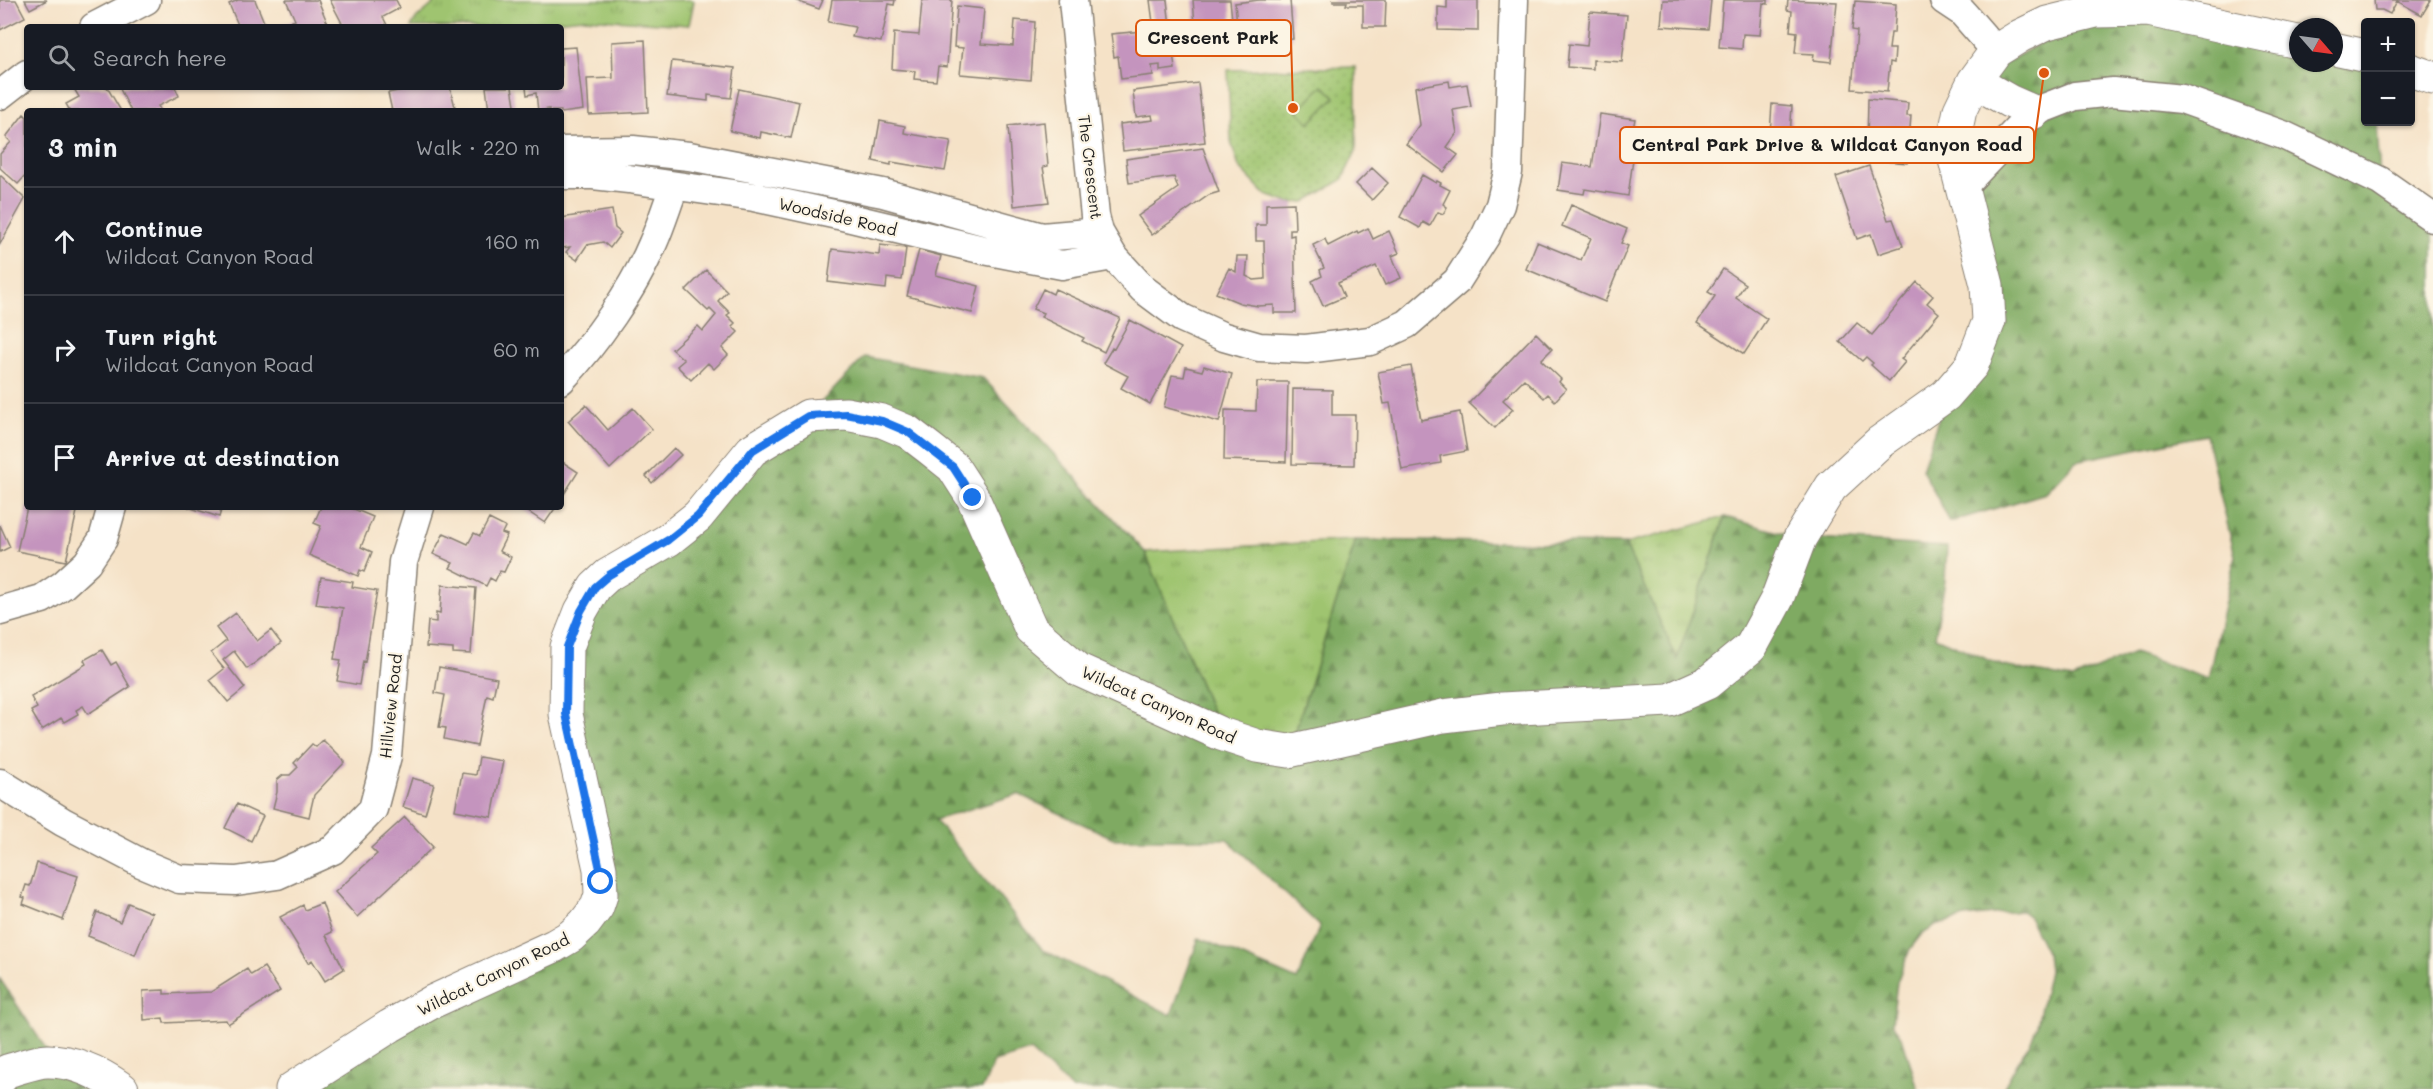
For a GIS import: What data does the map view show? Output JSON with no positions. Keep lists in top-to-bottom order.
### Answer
{
  "streets": {
    "street": [
      "The Crescent",
      "Woodside Road",
      "Wildcat Canyon Road",
      "Hillview Road"
    ]
  },
  "crossings": [
    ["The Crescent", "Woodside Road"]
  ],
  "places": ["Central Park Drive & Wildcat Canyon Road", "Crescent Park"],
  "north": "bottom right",
  "page": {
    "map_buttons": ["+", "−"],
    "search": "Search here",
    "heading": ["3 min", "Walk · 220 m"],
    "list": [
      ["Continue", "Wildcat Canyon Road", "160 m"],
      ["Turn right", "Wildcat Canyon Road", "60 m"],
      "Arrive at destination"
    ]
  }
}
